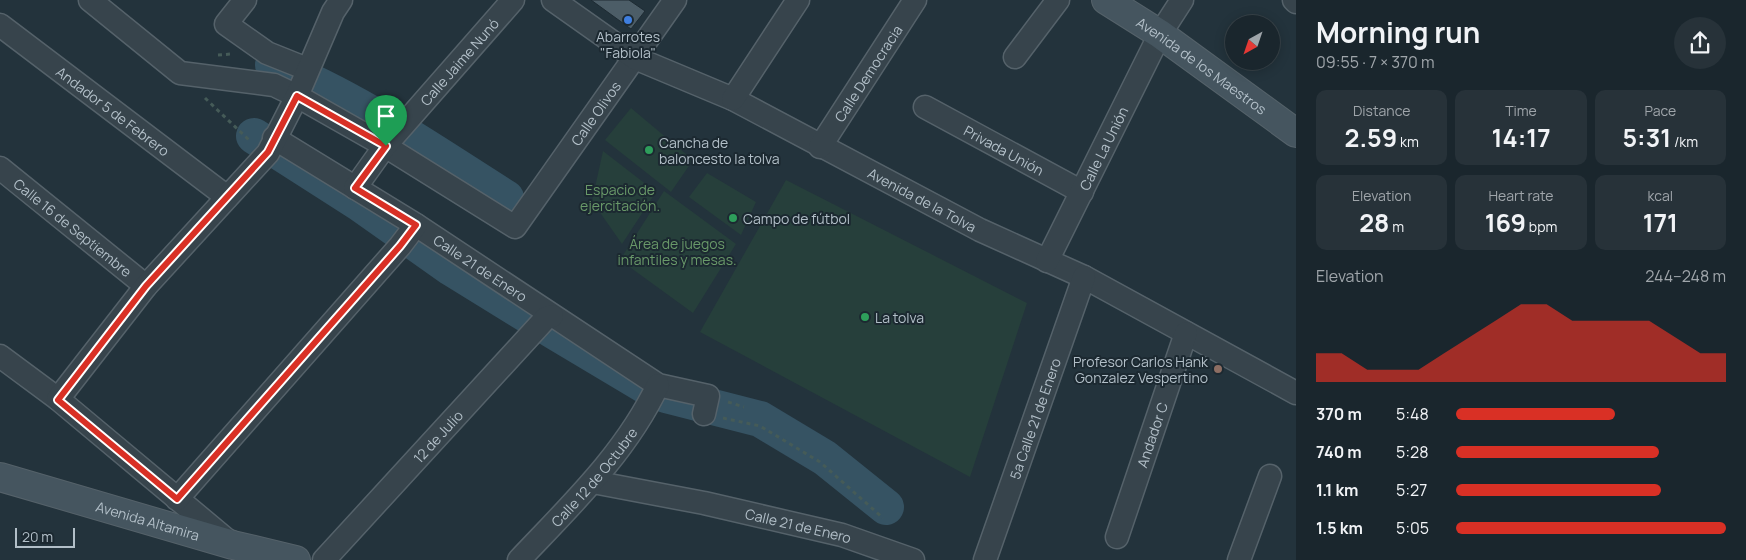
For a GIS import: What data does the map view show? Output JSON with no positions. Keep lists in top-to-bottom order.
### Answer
{
  "streets": {
    "street": [
      "Calle Jaime Nunó",
      "Avenida de los Maestros",
      "Calle Democracia",
      "Andador 5 de Febrero",
      "Calle Olivos",
      "Calle La Unión",
      "Privada Unión",
      "Avenida de la Tolva",
      "Calle 16 de Septiembre",
      "Calle 21 de Enero",
      "5a Calle 21 de Enero",
      "Andador C",
      "12 de Julio",
      "Calle 12 de Octubre",
      "Avenida Altamira"
    ]
  },
  "crossings": [
    ["Calle Jaime Nunó", "Calle Olivos"],
    ["Calle Jaime Nunó", "Calle 21 de Enero"],
    ["Avenida de los Maestros", "Calle La Unión"],
    ["Calle Democracia", "Avenida de la Tolva"],
    ["Calle Olivos", "Avenida de la Tolva"],
    ["Calle La Unión", "Privada Unión"],
    ["Calle La Unión", "Avenida de la Tolva"],
    ["Avenida de la Tolva", "5a Calle 21 de Enero"],
    ["Avenida de la Tolva", "Andador C"],
    ["Calle 21 de Enero", "12 de Julio"],
    ["Calle 21 de Enero", "Calle 12 de Octubre"]
  ],
  "parks": ["Espacio de ejercitación.", "Área de juegos infantiles y mesas."],
  "places": [
    "Abarrotes \"Fabiola\"",
    "Cancha de baloncesto la tolva",
    "Campo de fútbol",
    "La tolva",
    "Profesor Carlos Hank Gonzalez Vespertino"
  ],
  "scale_bar": "20 m",
  "north": "bottom left",
  "page": {
    "heading": ["Morning run", "09:55 · 7 × 370 m"],
    "stats": [
      ["Distance", "2.59 km"],
      ["Time", "14:17"],
      ["Pace", "5:31 /km"],
      ["Elevation", "28 m"],
      ["Heart rate", "169 bpm"],
      ["kcal", "171"]
    ],
    "chart": ["Elevation", "244–248 m"],
    "list": [
      {
        "name": "370 m",
        "note": "5:48"
      },
      {
        "name": "740 m",
        "note": "5:28"
      },
      {
        "name": "1.1 km",
        "note": "5:27"
      },
      {
        "name": "1.5 km",
        "note": "5:05"
      }
    ],
    "scale": "20 m"
  }
}
